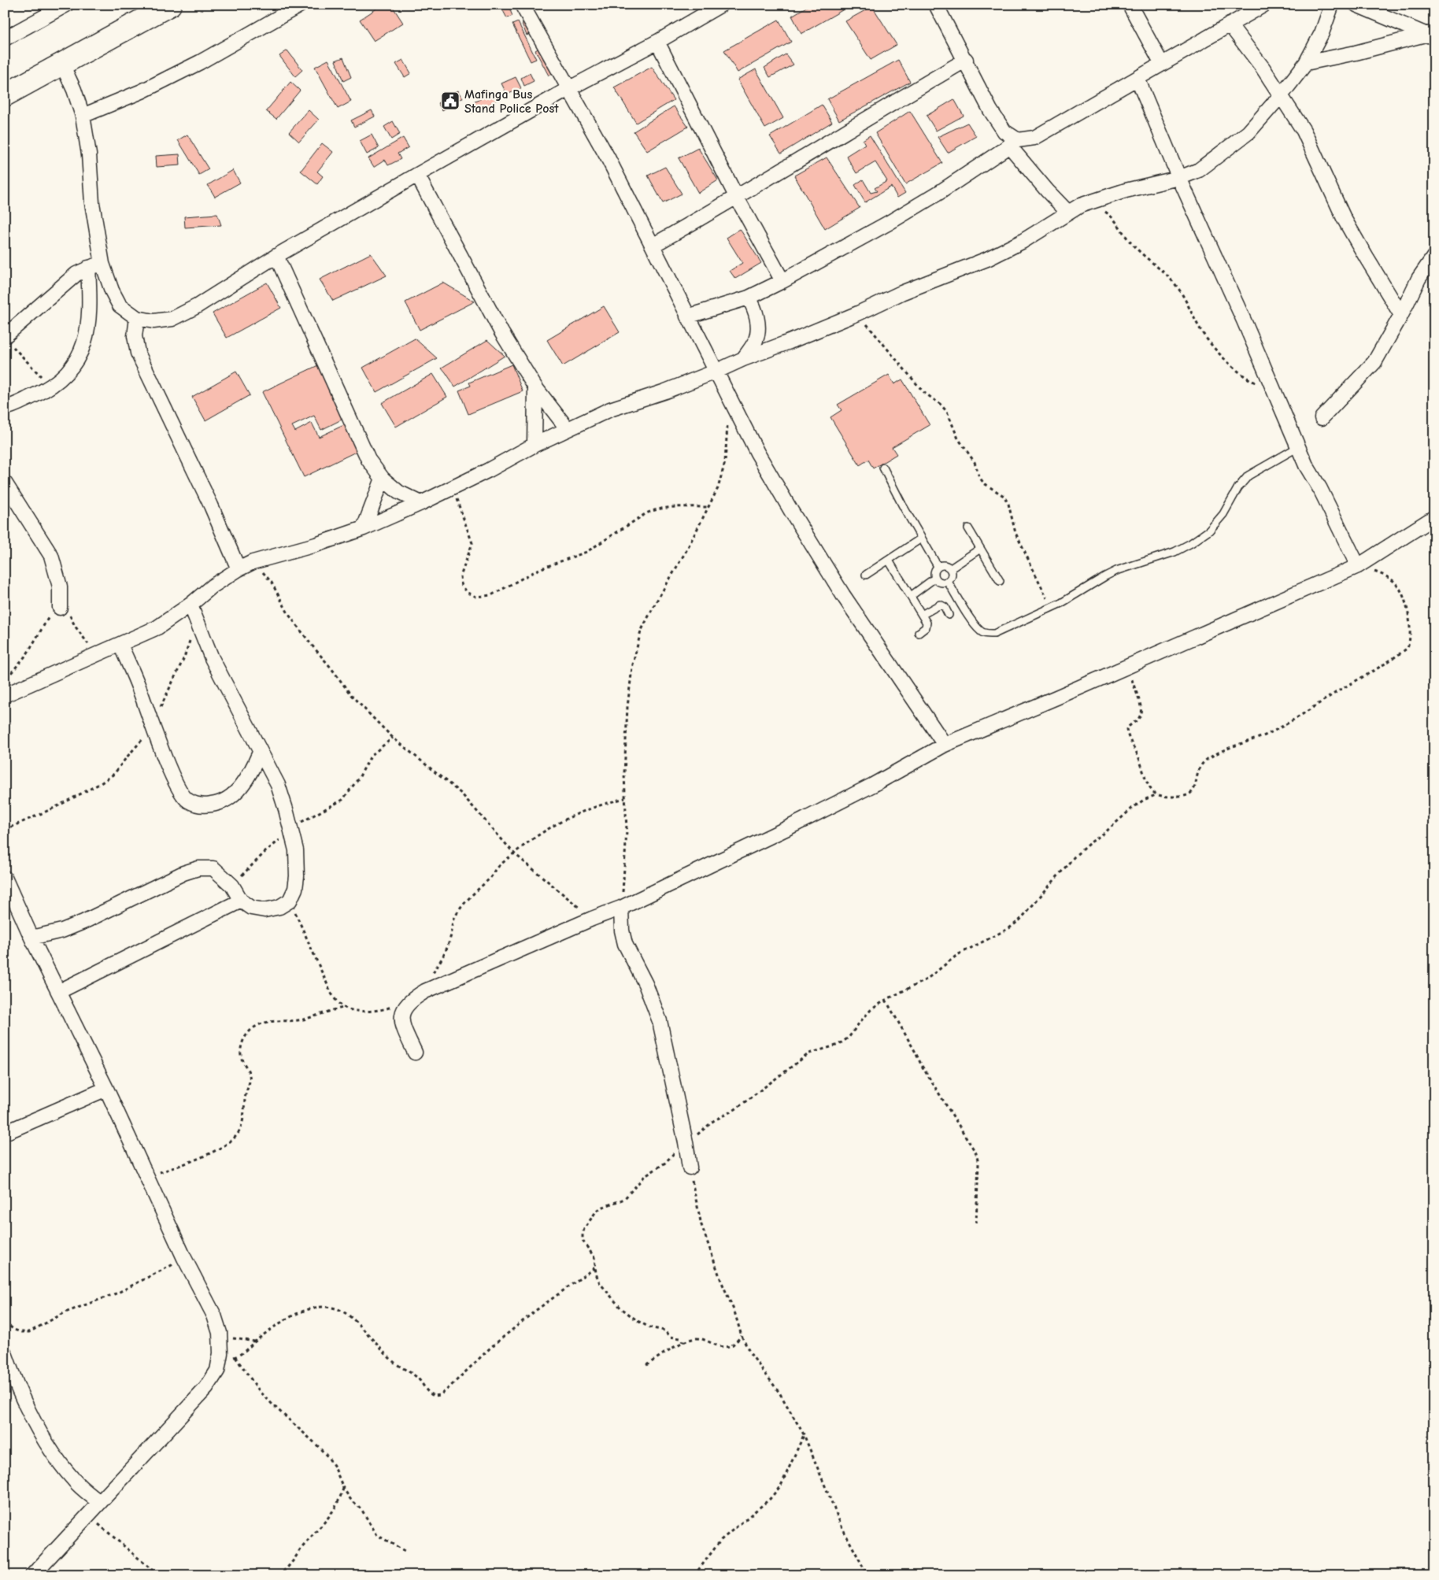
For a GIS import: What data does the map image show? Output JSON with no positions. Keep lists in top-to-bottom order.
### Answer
{
  "places": {
    "public building": ["Mafinga Bus Stand Police Post"]
  }
}
